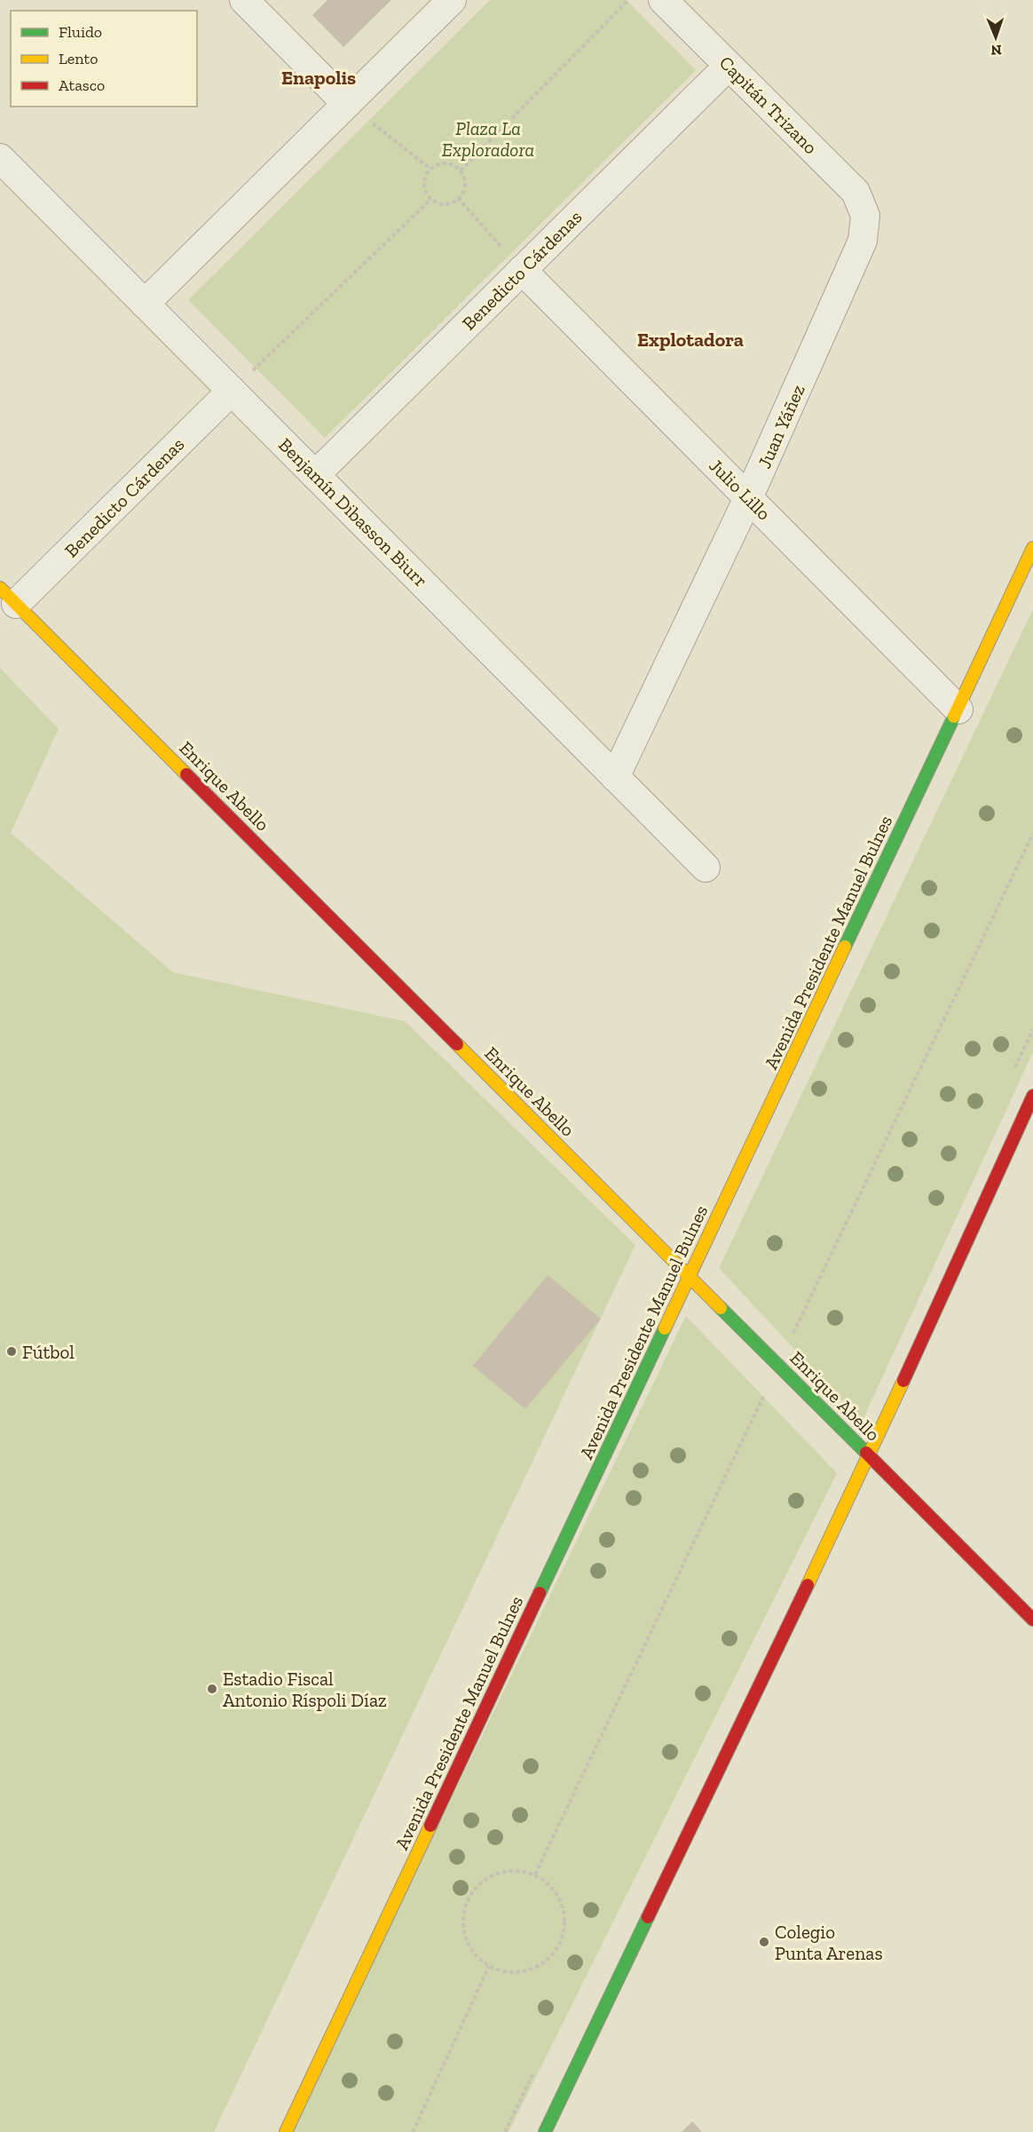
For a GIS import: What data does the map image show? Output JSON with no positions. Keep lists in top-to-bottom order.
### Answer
{
  "streets": {
    "main road": ["Enrique Abello", "Avenida Presidente Manuel Bulnes"],
    "street": [
      "Capitán Trizano",
      "Benedicto Cárdenas",
      "Juan Yáñez",
      "Julio Lillo",
      "Benjamín Dibasson Biurr"
    ]
  },
  "crossings": [
    ["Capitán Trizano", "Benedicto Cárdenas"],
    ["Capitán Trizano", "Juan Yáñez"],
    ["Benedicto Cárdenas", "Julio Lillo"],
    ["Benedicto Cárdenas", "Benjamín Dibasson Biurr"],
    ["Benedicto Cárdenas", "Enrique Abello"],
    ["Juan Yáñez", "Julio Lillo"],
    ["Juan Yáñez", "Benjamín Dibasson Biurr"],
    ["Julio Lillo", "Avenida Presidente Manuel Bulnes"],
    ["Enrique Abello", "Avenida Presidente Manuel Bulnes"]
  ],
  "districts": ["Enapolis", "Explotadora"],
  "parks": ["Plaza La Exploradora"],
  "places": ["Fútbol", "Estadio Fiscal Antonio Ríspoli Díaz", "Colegio Punta Arenas"],
  "legend": ["Fluido", "Lento", "Atasco"],
  "north": "bottom"
}
